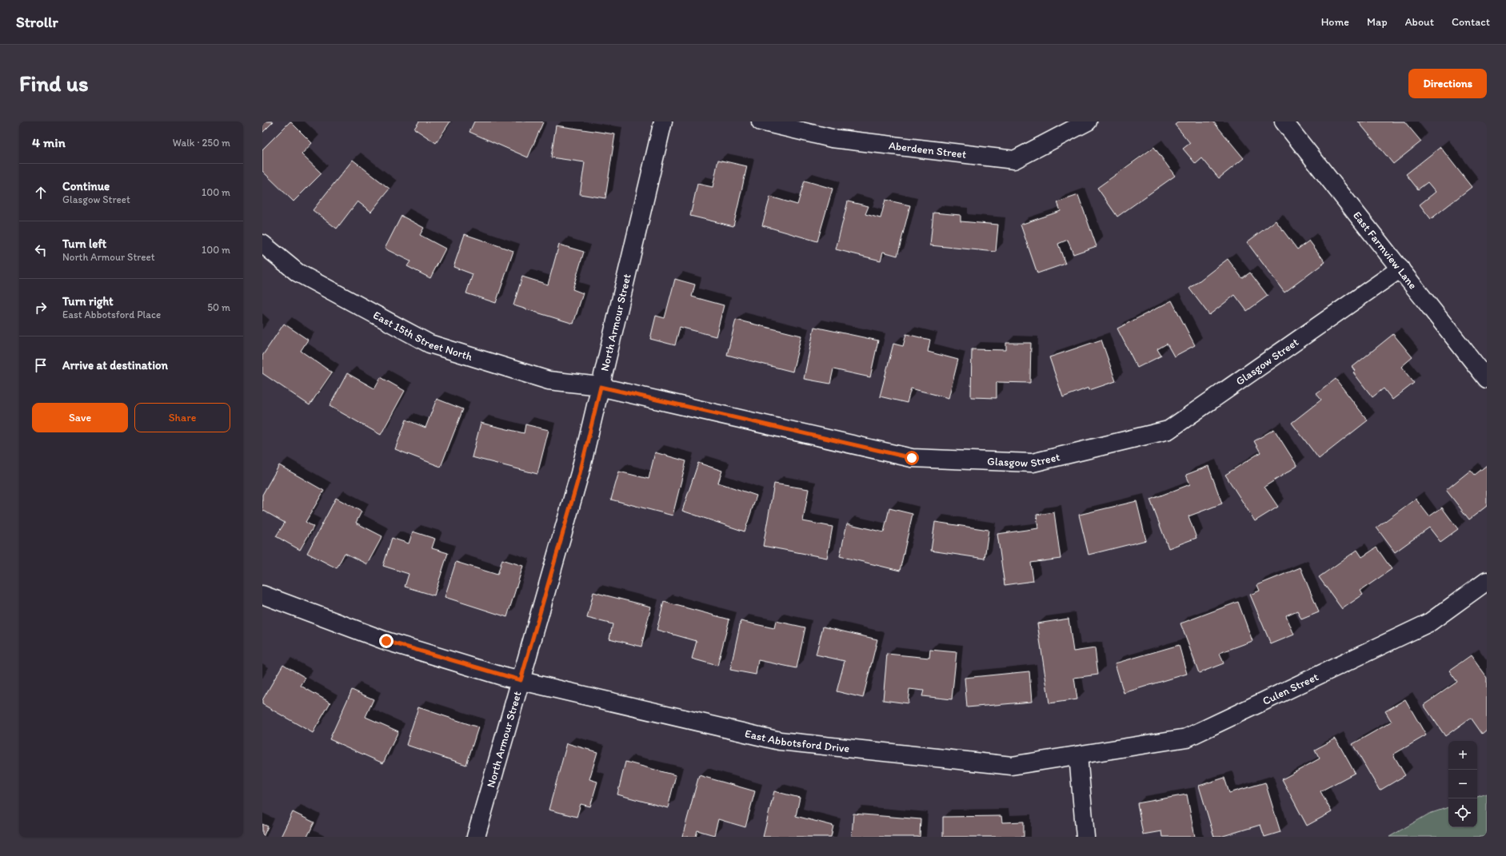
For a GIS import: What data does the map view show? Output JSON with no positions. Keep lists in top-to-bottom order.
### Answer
{
  "streets": {
    "street": [
      "Aberdeen Street",
      "East Farmview Lane",
      "North Armour Street",
      "East 15th Street North",
      "Glasgow Street",
      "Culen Street",
      "East Abbotsford Drive"
    ]
  },
  "crossings": [
    ["East Farmview Lane", "Glasgow Street"],
    ["North Armour Street", "East 15th Street North"],
    ["North Armour Street", "Glasgow Street"],
    ["North Armour Street", "East Abbotsford Drive"],
    ["East 15th Street North", "Glasgow Street"],
    ["Culen Street", "East Abbotsford Drive"]
  ],
  "page": {
    "header": "Strollr",
    "nav": [
      "Home",
      "Map",
      "About",
      "Contact"
    ],
    "buttons": [
      "Directions",
      ["Save", "Share"]
    ],
    "title": "Find us",
    "heading": ["4 min", "Walk · 250 m"],
    "list": [
      ["Continue", "Glasgow Street", "100 m"],
      ["Turn left", "North Armour Street", "100 m"],
      ["Turn right", "East Abbotsford Place", "50 m"],
      "Arrive at destination"
    ],
    "map_buttons": ["+", "−"]
  }
}
